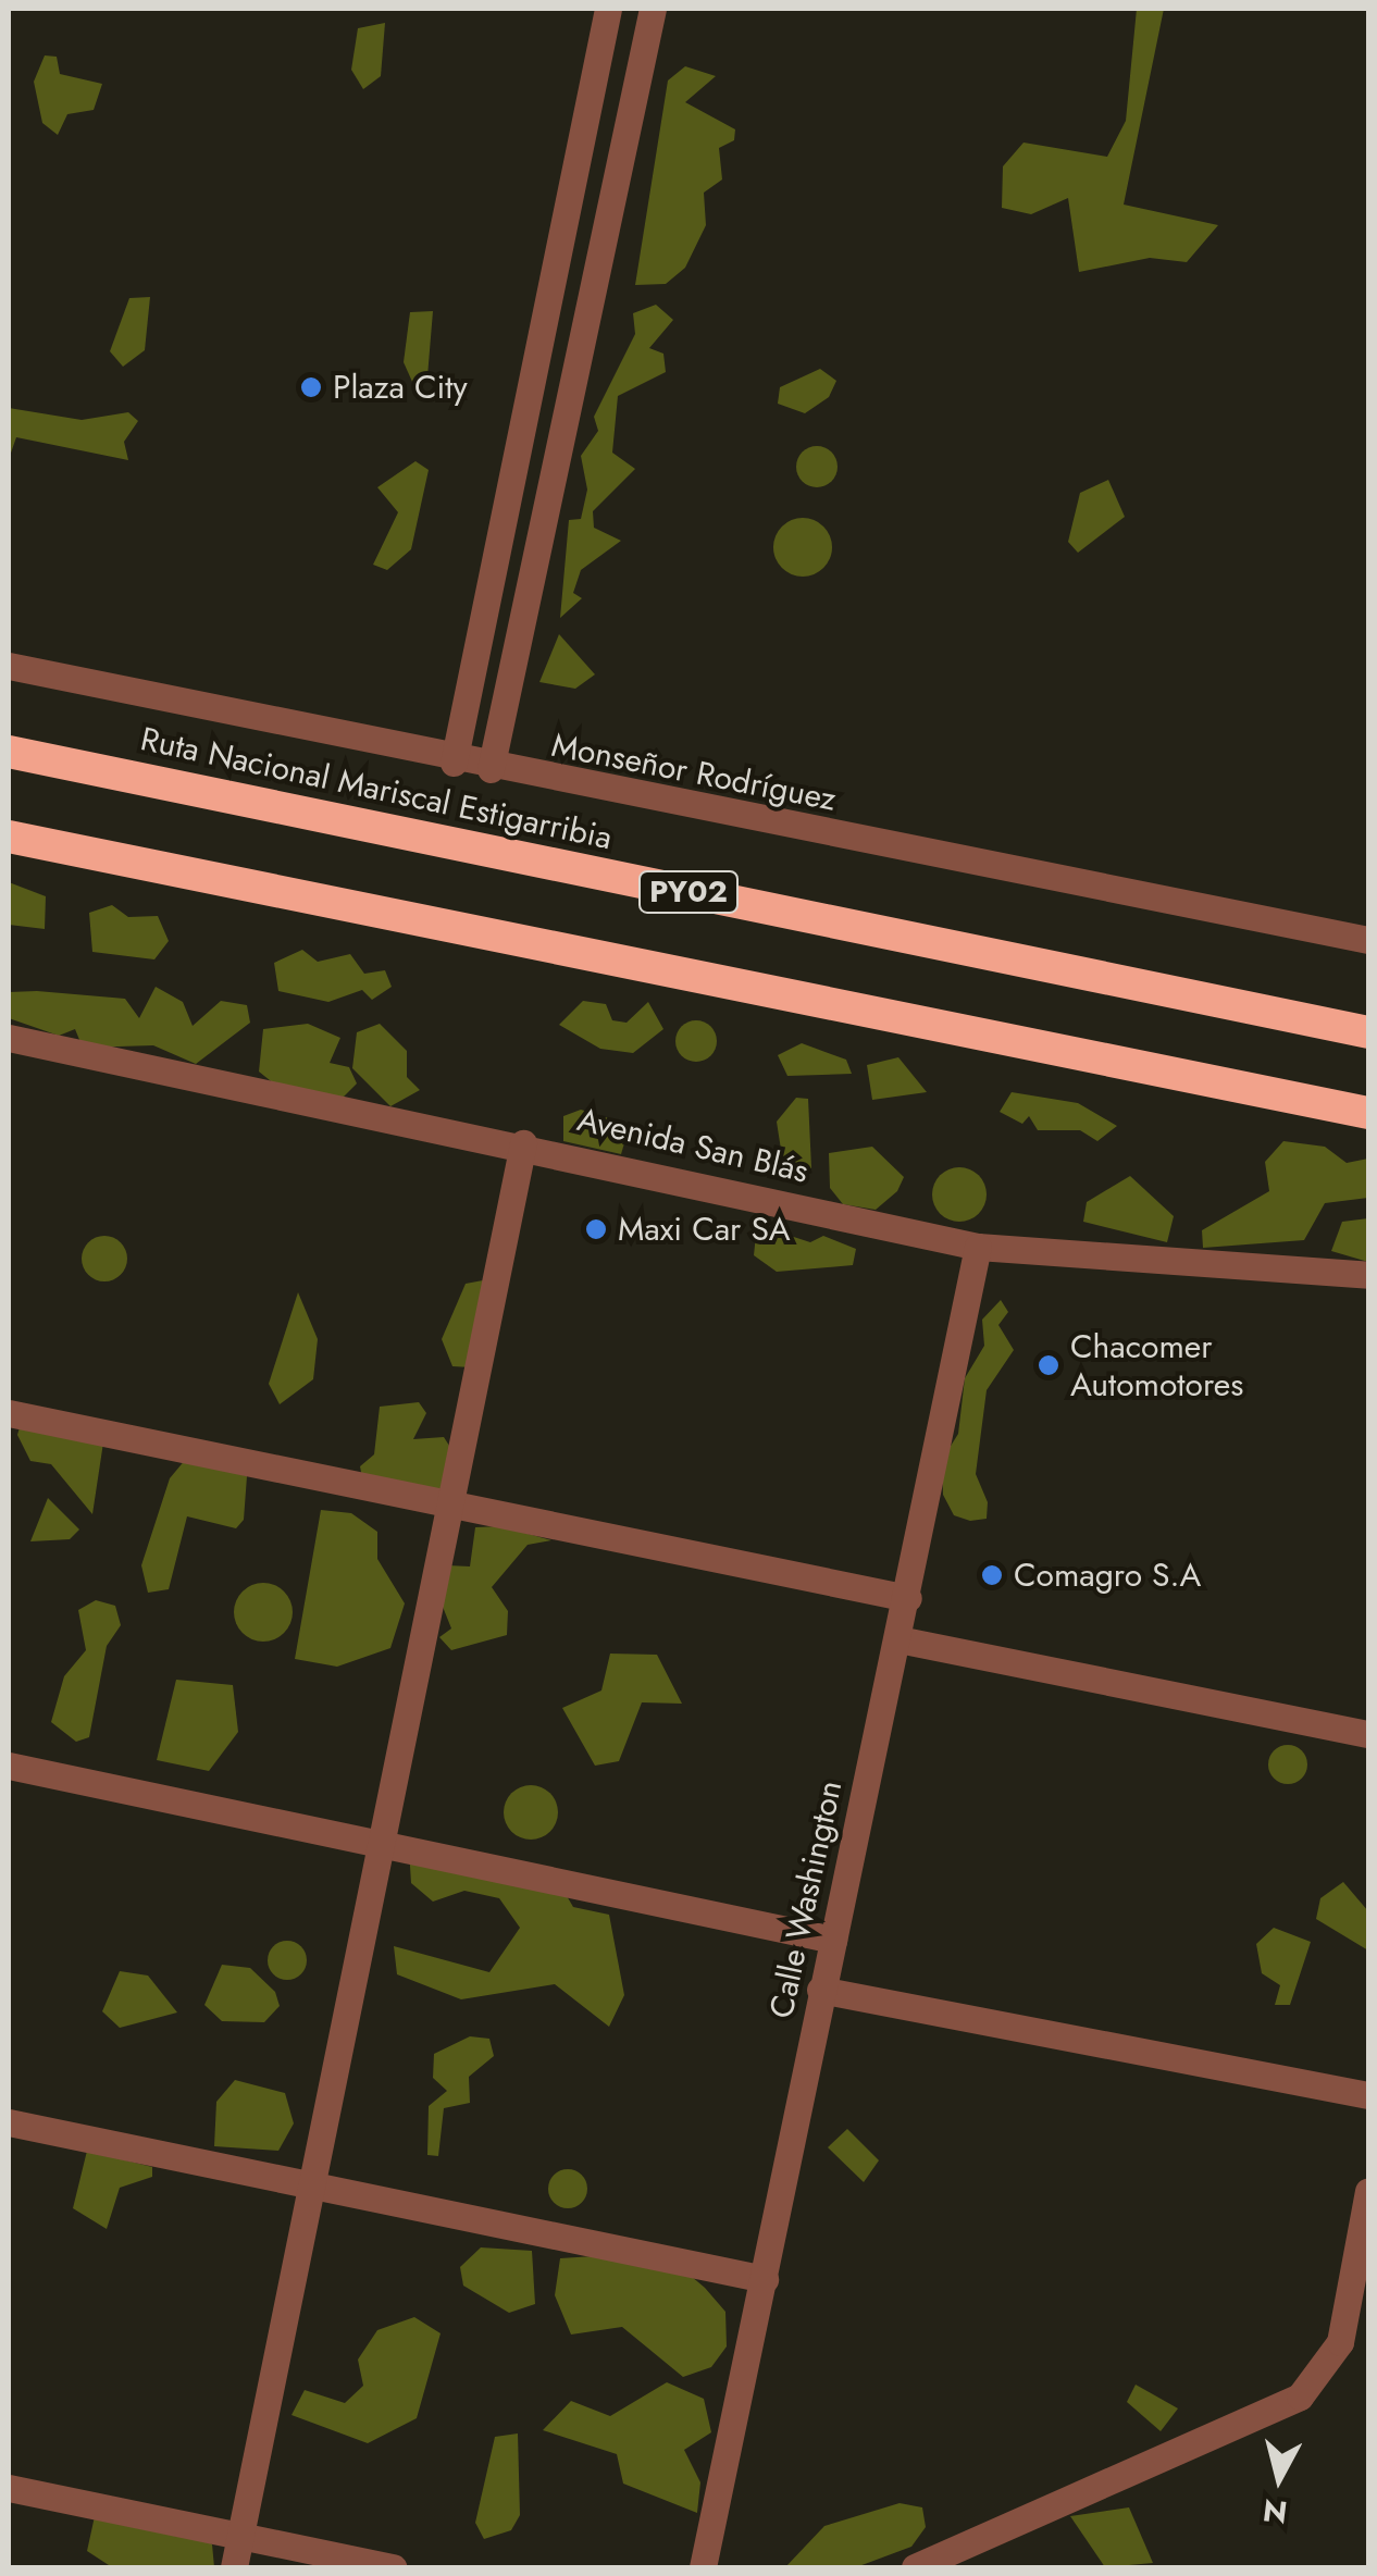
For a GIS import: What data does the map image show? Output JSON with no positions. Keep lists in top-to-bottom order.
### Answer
{
  "streets": {
    "highway": ["Ruta Nacional Mariscal Estigarribia", "PY02"],
    "street": ["Monseñor Rodríguez", "Avenida San Blás", "Calle Washington"]
  },
  "crossings": [
    ["Avenida San Blás", "Calle Washington"]
  ],
  "places": [
    "Plaza City",
    "Maxi Car SA",
    "Chacomer Automotores",
    "Comagro S.A"
  ],
  "north": "bottom"
}
